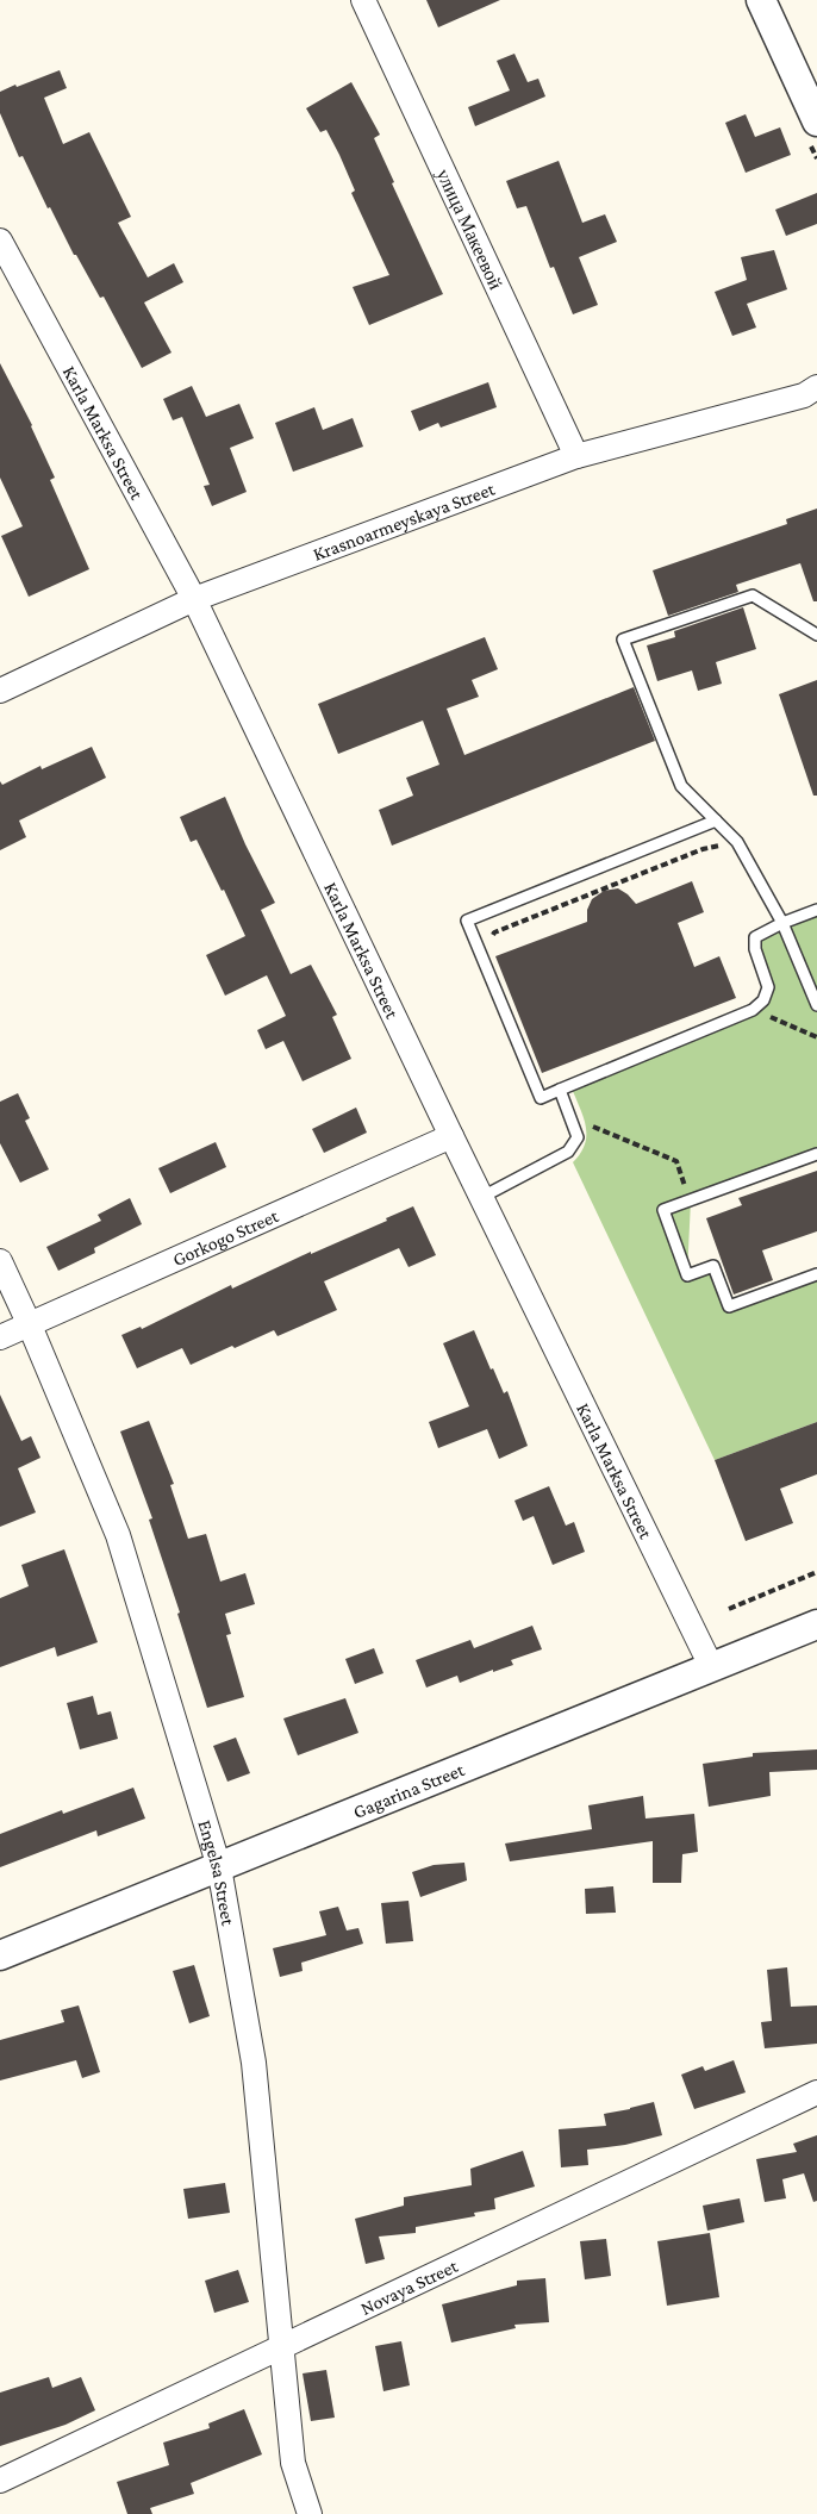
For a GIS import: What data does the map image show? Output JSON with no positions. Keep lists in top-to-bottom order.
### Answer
{
  "streets": {
    "street": [
      "улица Макеевой",
      "Karla Marksa Street",
      "Krasnoarmeyskaya Street",
      "Gorkogo Street",
      "Gagarina Street",
      "Engelsa Street",
      "Novaya Street"
    ]
  },
  "crossings": [
    ["улица Макеевой", "Krasnoarmeyskaya Street"],
    ["Karla Marksa Street", "Krasnoarmeyskaya Street"],
    ["Karla Marksa Street", "Gorkogo Street"],
    ["Karla Marksa Street", "Gagarina Street"],
    ["Gorkogo Street", "Engelsa Street"],
    ["Gagarina Street", "Engelsa Street"],
    ["Engelsa Street", "Novaya Street"]
  ]
}
